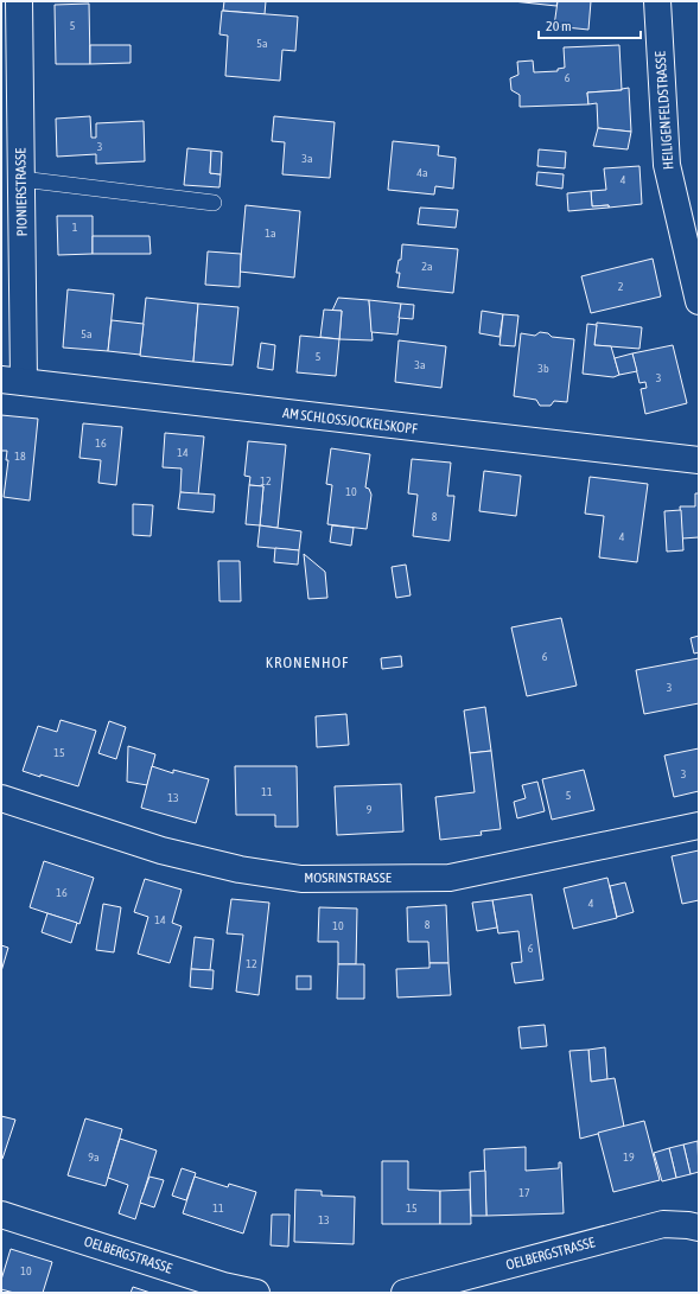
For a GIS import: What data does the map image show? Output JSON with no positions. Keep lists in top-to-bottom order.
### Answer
{
  "streets": {
    "street": [
      "HEILIGENFELDSTRASSE",
      "PIONIERSTRASSE",
      "AM SCHLOSSJOCKELSKOPF",
      "MOSRINSTRASSE",
      "OELBERGSTRASSE"
    ]
  },
  "crossings": [
    ["PIONIERSTRASSE", "AM SCHLOSSJOCKELSKOPF"]
  ],
  "districts": ["KRONENHOF"],
  "house_numbers": [
    "5",
    "5a",
    "6",
    "3",
    "3a",
    "4a",
    "4",
    "1",
    "1a",
    "2a",
    "2",
    "5a",
    "5",
    "3a",
    "3b",
    "3",
    "16",
    "14",
    "18",
    "12",
    "10",
    "8",
    "4",
    "6",
    "3",
    "15",
    "3",
    "11",
    "5",
    "13",
    "9",
    "16",
    "4",
    "14",
    "8",
    "10",
    "6",
    "12",
    "9a",
    "19",
    "17",
    "11",
    "15",
    "13",
    "10"
  ],
  "scale_bar": "20 m"
}
